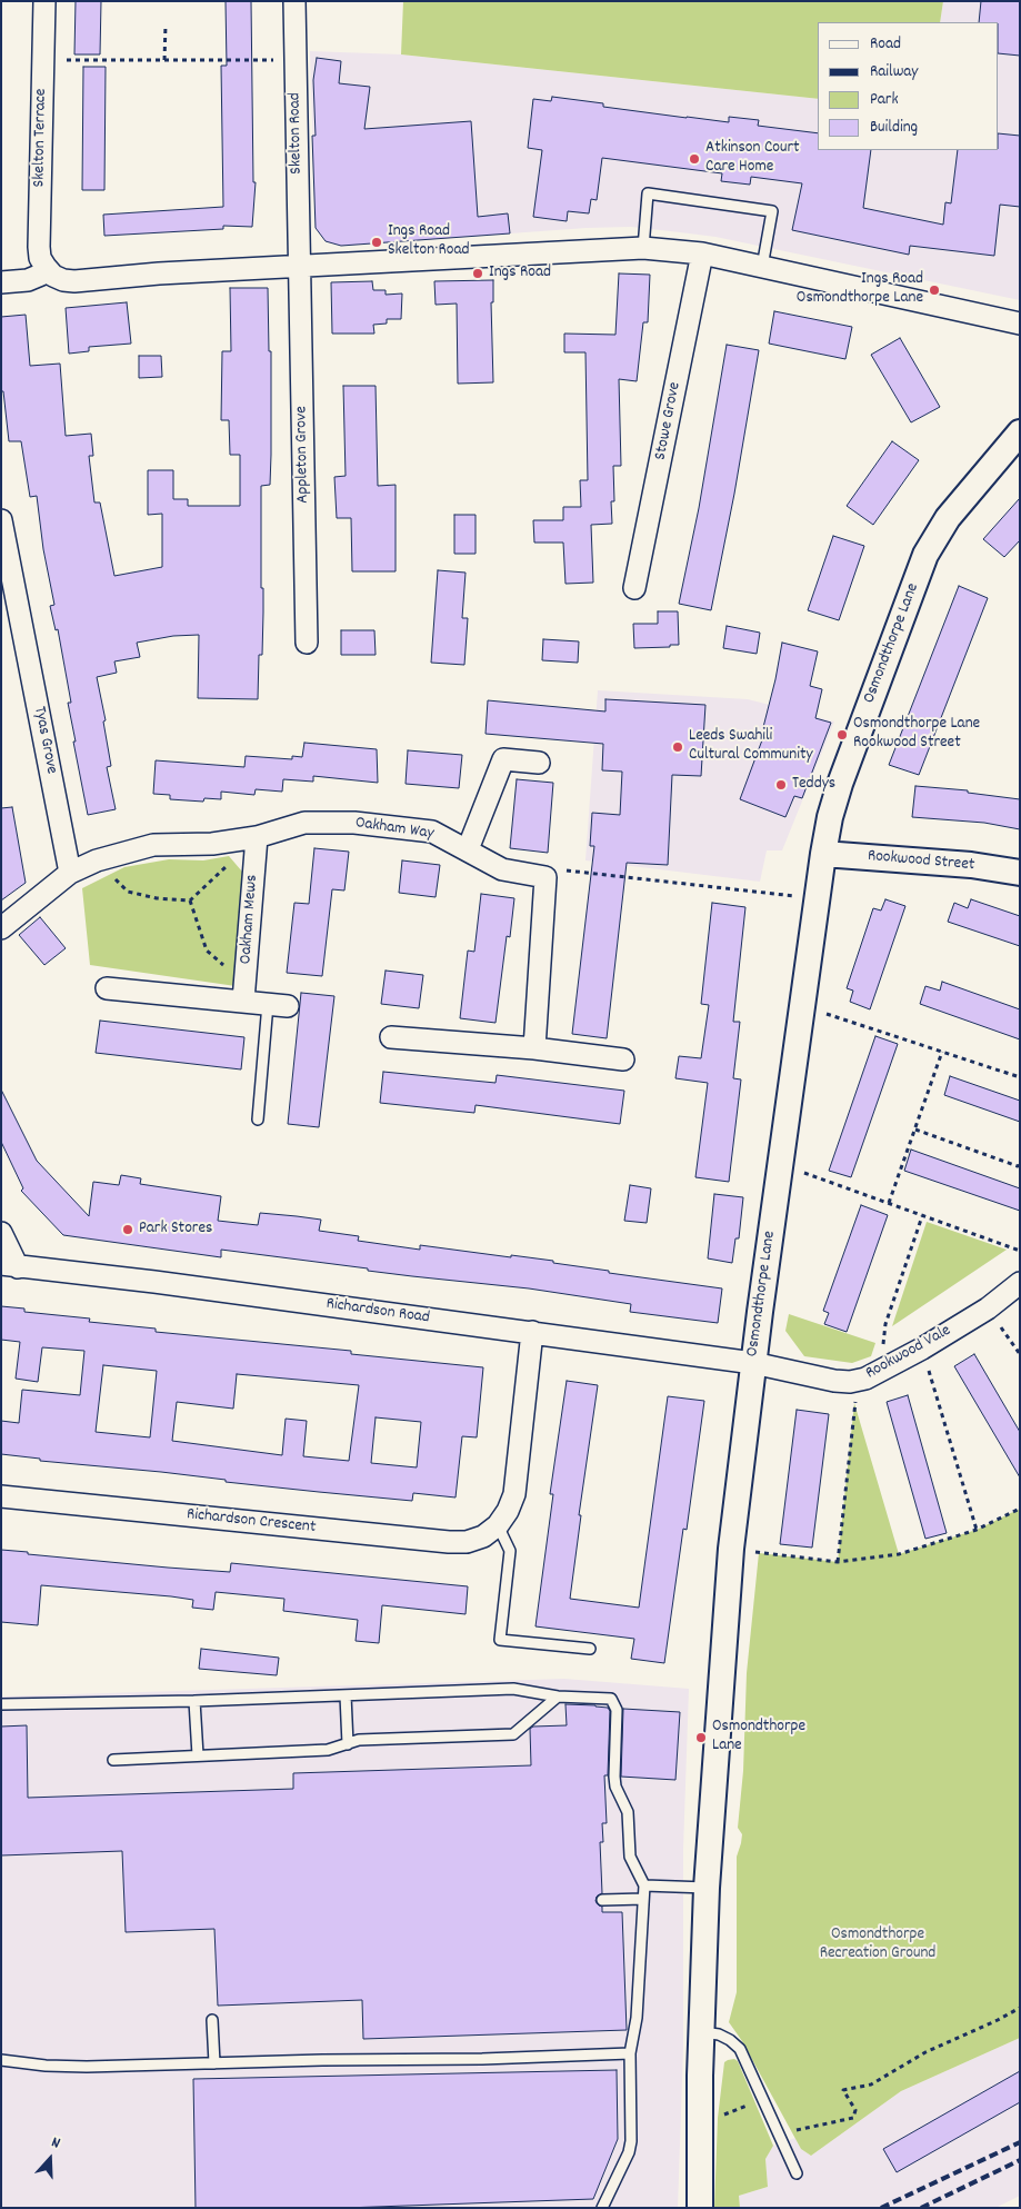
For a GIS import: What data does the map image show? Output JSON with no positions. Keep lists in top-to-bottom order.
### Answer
{
  "streets": {
    "street": [
      "Skelton Road",
      "Skelton Terrace",
      "Stowe Grove",
      "Appleton Grove",
      "Osmondthorpe Lane",
      "Tyas Grove",
      "Oakham Way",
      "Rookwood Street",
      "Oakham Mews",
      "Richardson Road",
      "Rookwood Vale",
      "Richardson Crescent"
    ]
  },
  "crossings": [
    ["Skelton Road", "Appleton Grove"],
    ["Osmondthorpe Lane", "Rookwood Street"],
    ["Osmondthorpe Lane", "Richardson Road"],
    ["Osmondthorpe Lane", "Rookwood Vale"],
    ["Tyas Grove", "Oakham Way"],
    ["Oakham Way", "Oakham Mews"],
    ["Richardson Road", "Rookwood Vale"]
  ],
  "parks": ["Osmondthorpe Recreation Ground"],
  "places": [
    "Atkinson Court Care Home",
    "Ings Road Skelton Road",
    "Ings Road",
    "Ings Road Osmondthorpe Lane",
    "Osmondthorpe Lane Rookwood Street",
    "Leeds Swahili Cultural Community",
    "Teddys",
    "Park Stores",
    "Osmondthorpe Lane"
  ],
  "legend": [
    "Road",
    "Railway",
    "Park",
    "Building"
  ],
  "north": "top"
}
